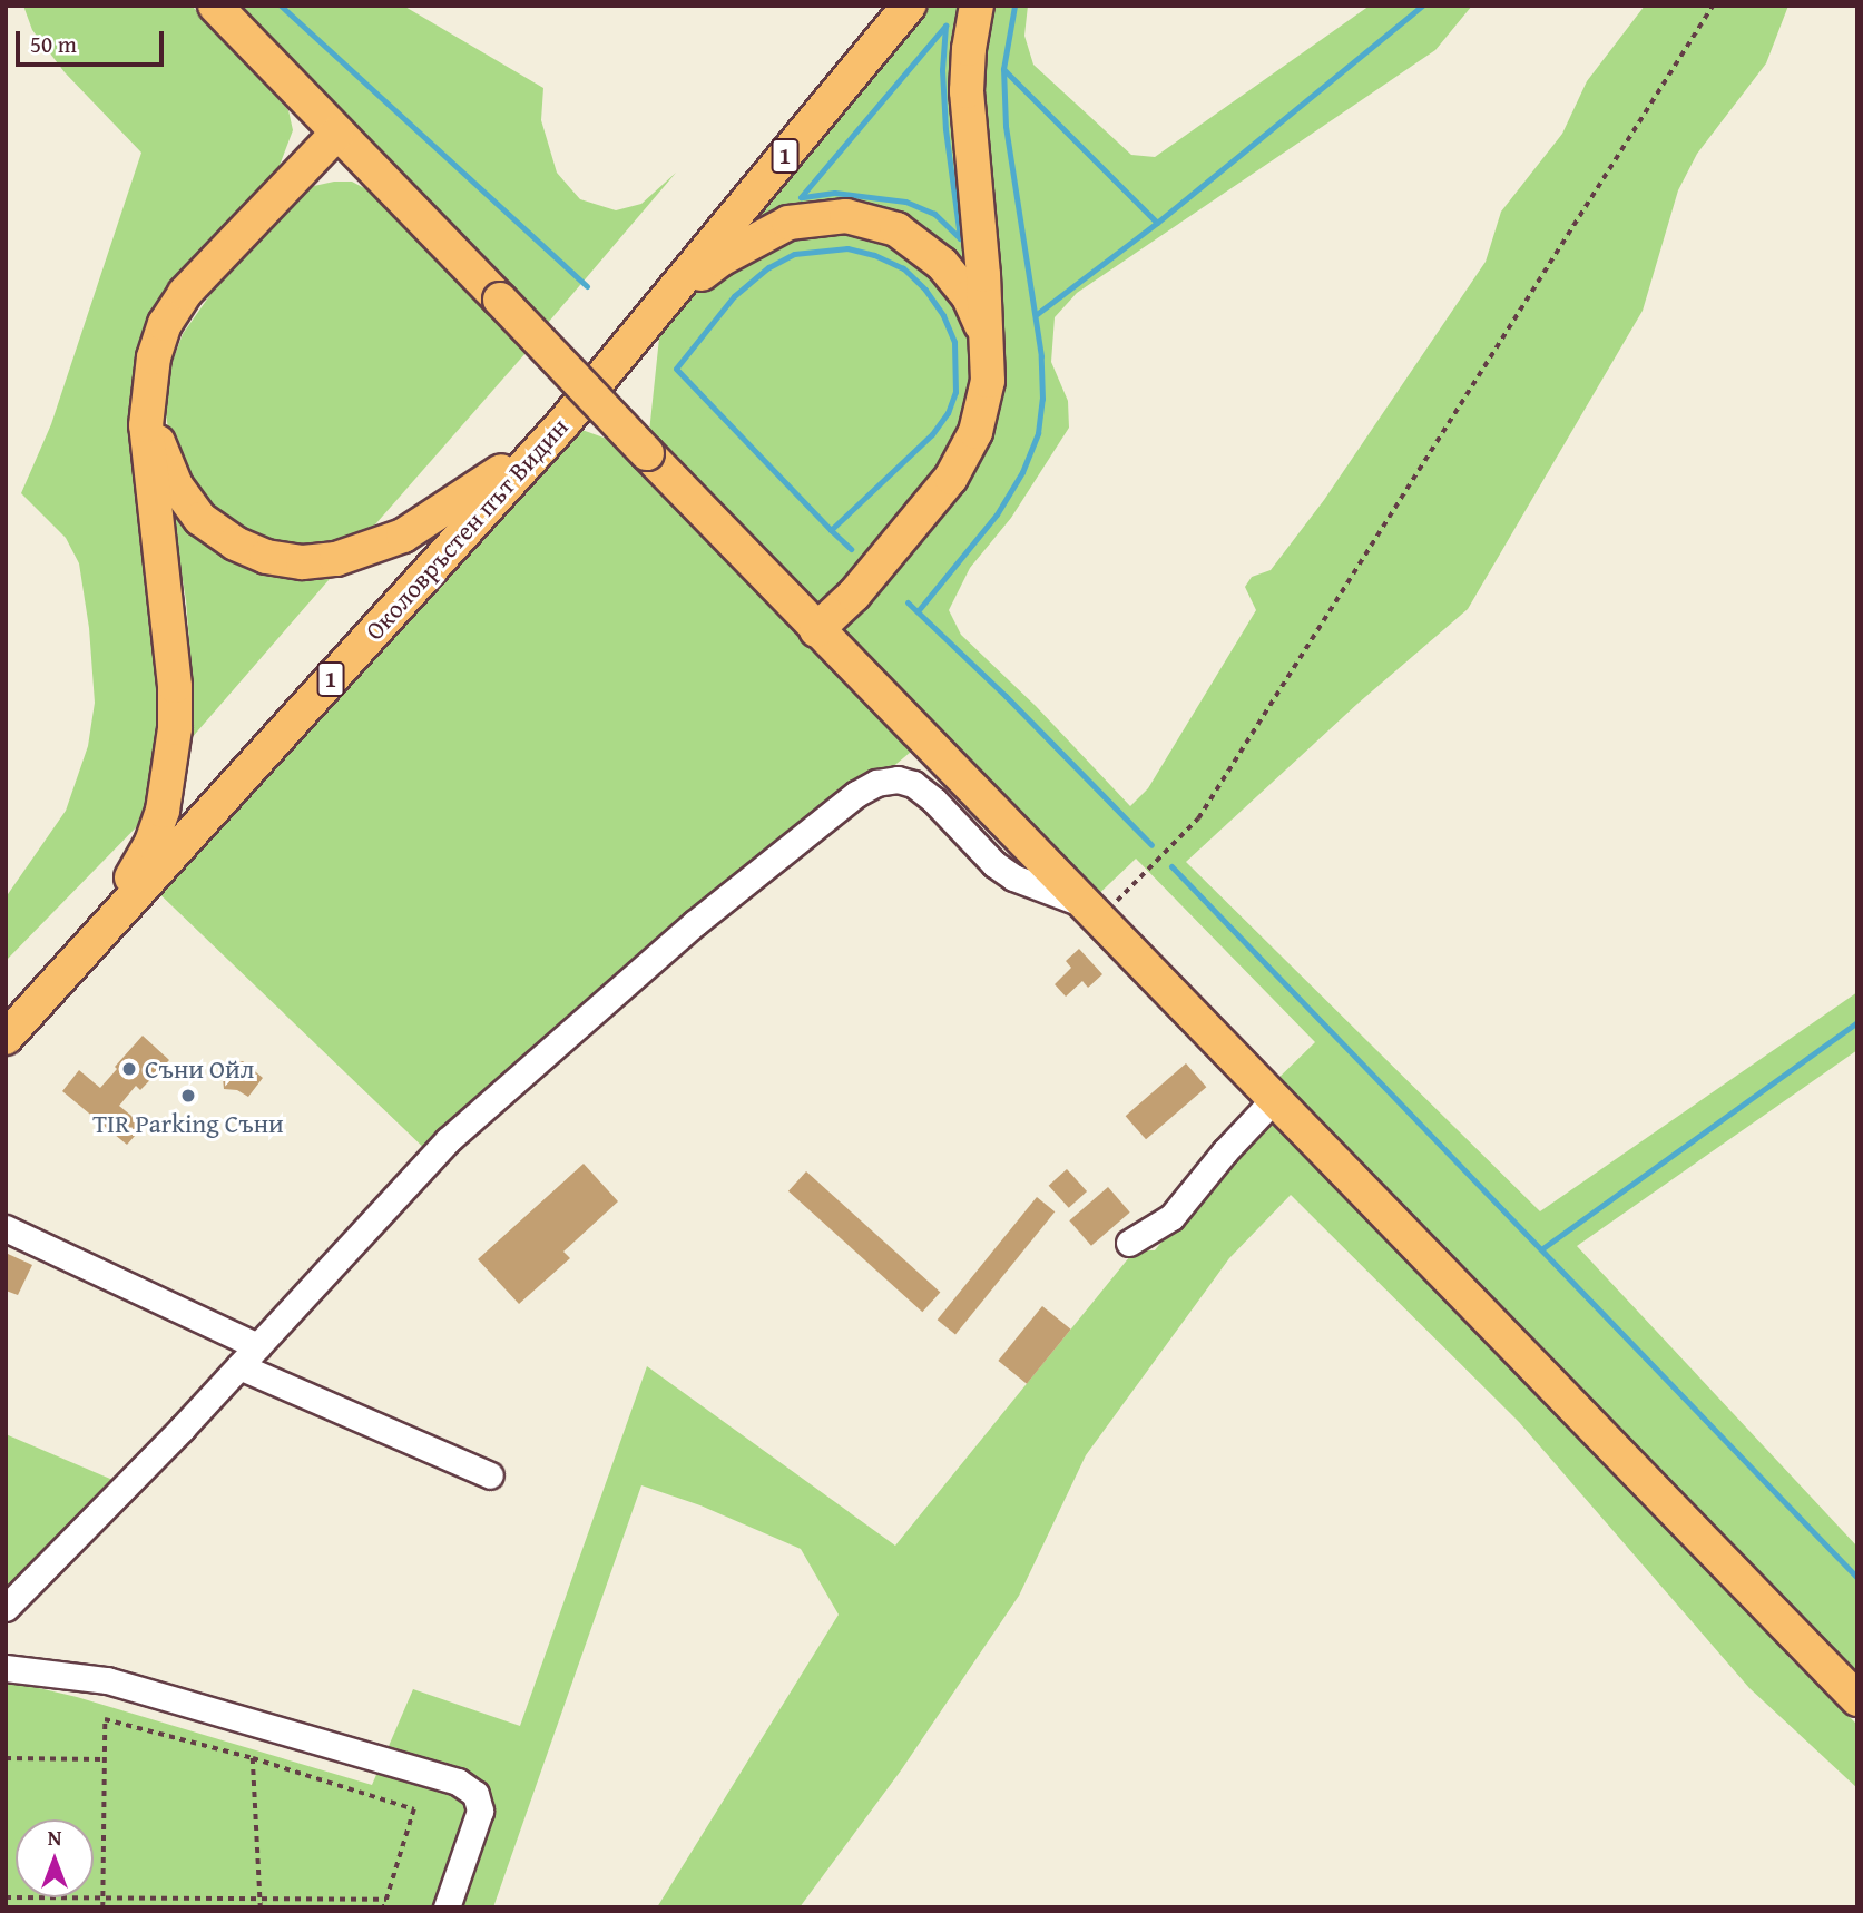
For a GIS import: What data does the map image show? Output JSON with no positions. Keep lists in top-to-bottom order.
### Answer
{
  "streets": {
    "main road": ["1", "Околовръстен път Видин"]
  },
  "places": ["Съни Ойл", "TIR Parking Съни"],
  "scale_bar": "50 m",
  "north": "top"
}
